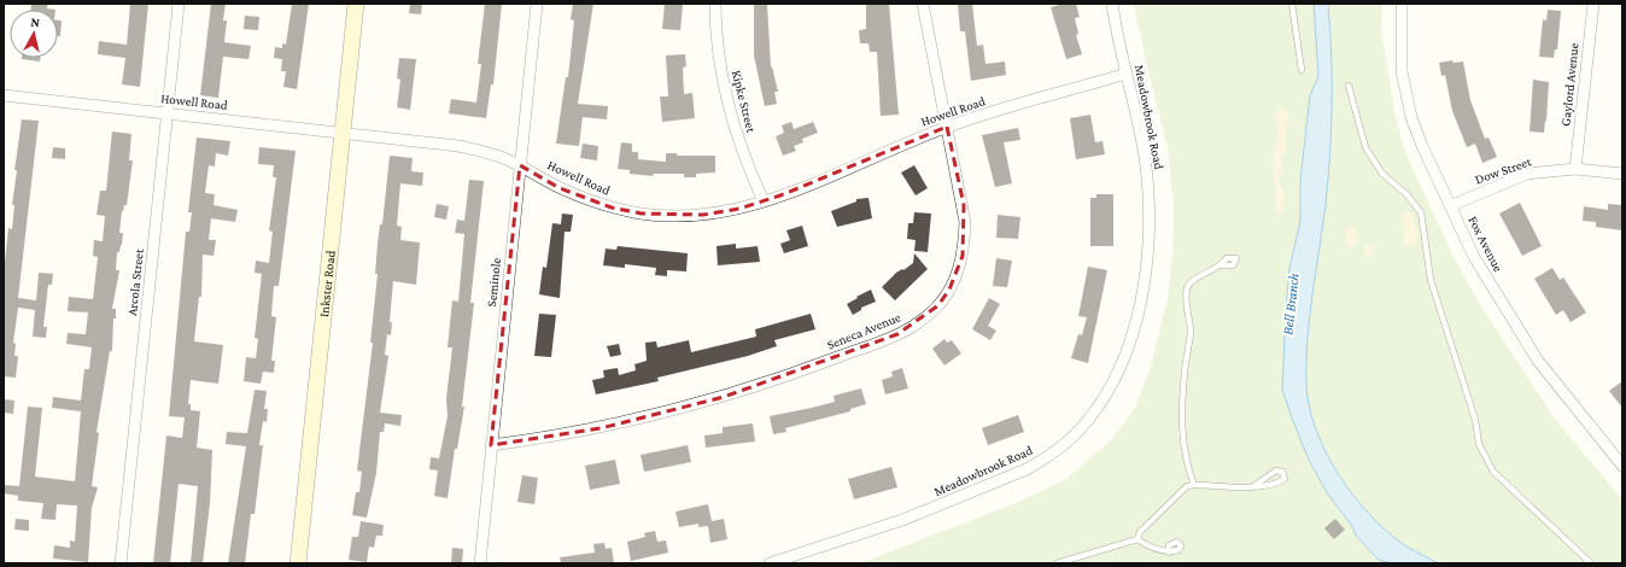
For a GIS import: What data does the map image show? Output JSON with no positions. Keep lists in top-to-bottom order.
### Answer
{
  "streets": {
    "main road": ["Inkster Road"],
    "street": [
      "Gaylord Avenue",
      "Howell Road",
      "Kipke Street",
      "Meadowbrook Road",
      "Dow Street",
      "Fox Avenue",
      "Arcola Street",
      "Seminole",
      "Seneca Avenue"
    ]
  },
  "crossings": [
    ["Gaylord Avenue", "Dow Street"],
    ["Howell Road", "Kipke Street"],
    ["Howell Road", "Meadowbrook Road"],
    ["Howell Road", "Arcola Street"],
    ["Howell Road", "Seminole"],
    ["Howell Road", "Inkster Road"],
    ["Howell Road", "Seneca Avenue"],
    ["Dow Street", "Fox Avenue"],
    ["Seminole", "Seneca Avenue"]
  ],
  "water": ["Bell Branch"],
  "north": "top"
}
